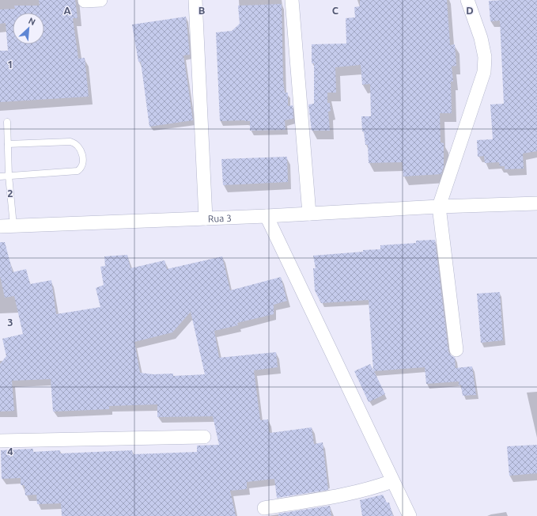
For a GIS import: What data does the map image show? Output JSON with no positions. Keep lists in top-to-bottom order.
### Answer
{
  "streets": {
    "street": ["Rua 3"]
  },
  "north": "top right",
  "grid": {
    "columns": [
      "A",
      "B",
      "C",
      "D"
    ],
    "rows": [
      "1",
      "2",
      "3",
      "4"
    ]
  }
}
